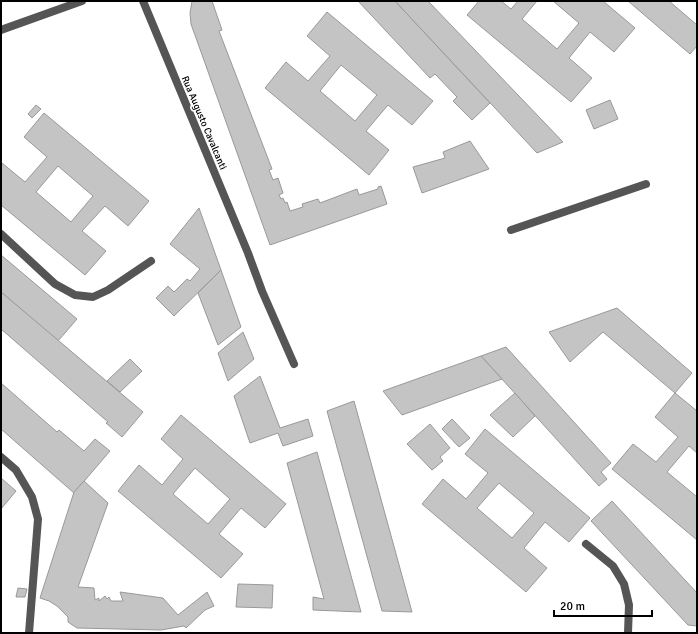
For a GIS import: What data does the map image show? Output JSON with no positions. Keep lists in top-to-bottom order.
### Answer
{
  "streets": {
    "street": ["Rua Augusto Cavalcanti"]
  },
  "scale_bar": "20 m"
}
